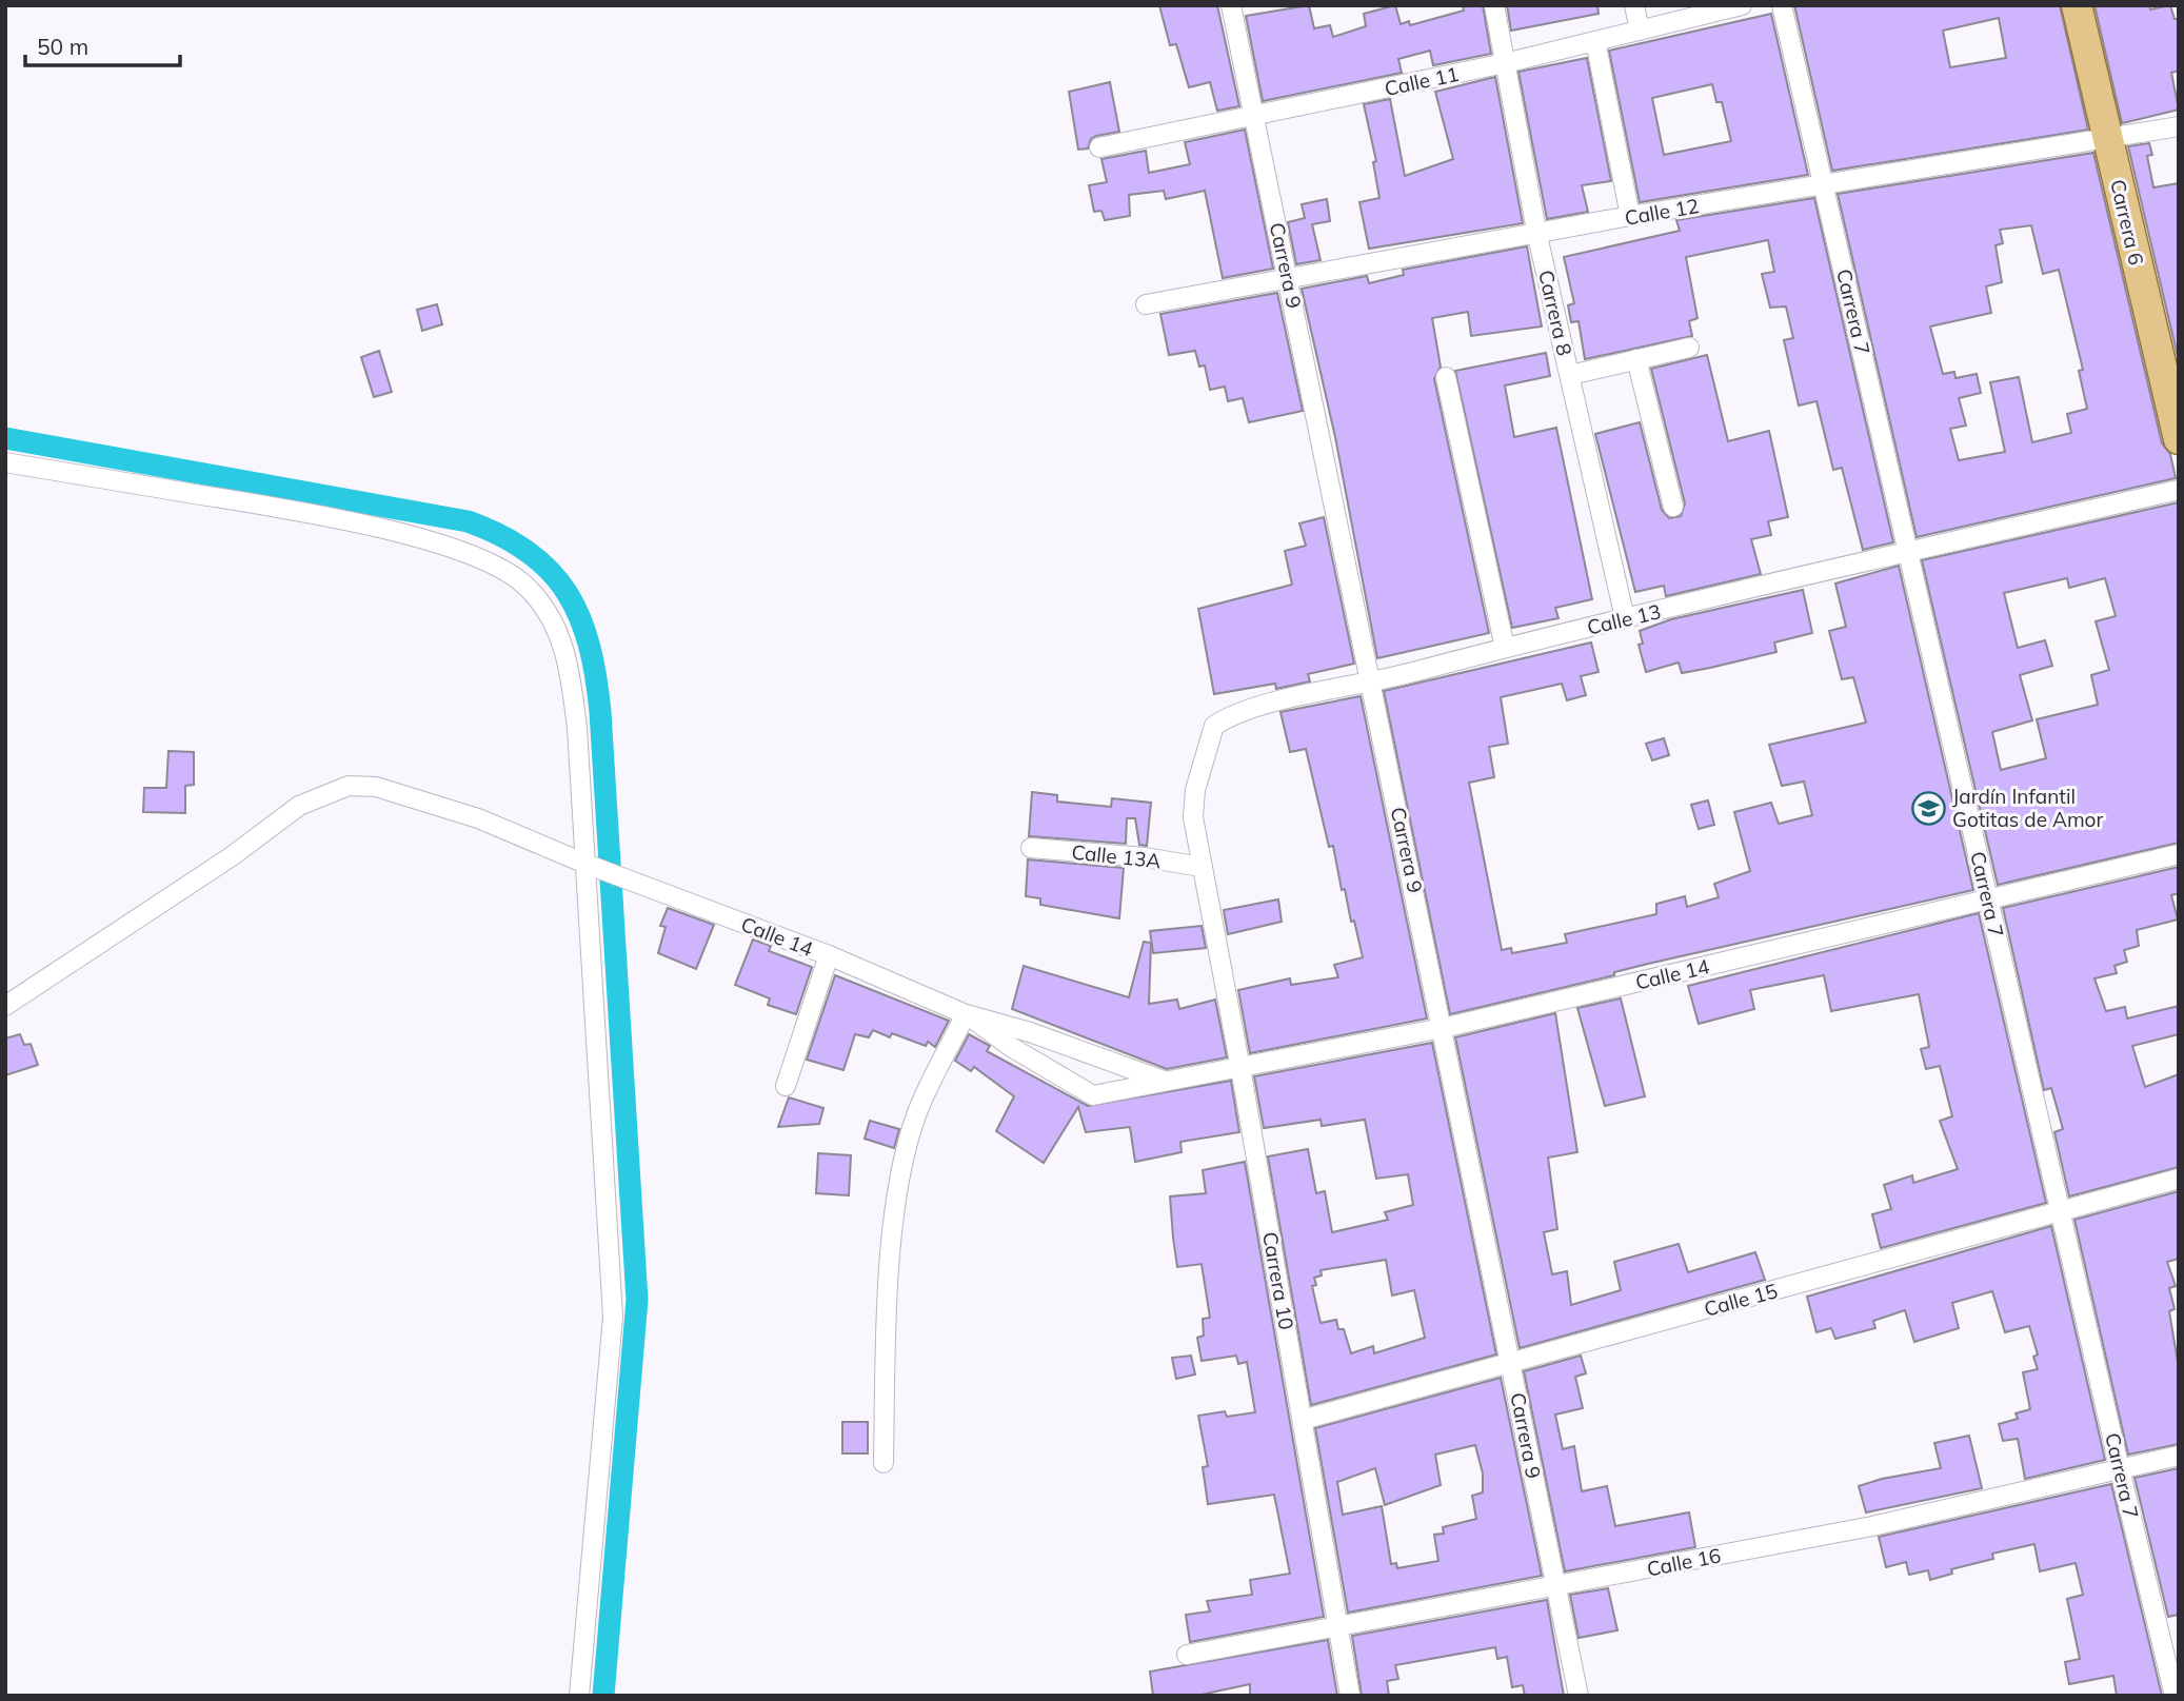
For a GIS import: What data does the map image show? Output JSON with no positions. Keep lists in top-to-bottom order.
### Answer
{
  "streets": {
    "main road": ["Carrera 6"],
    "street": [
      "Calle 11",
      "Calle 12",
      "Carrera 9",
      "Carrera 7",
      "Carrera 8",
      "Calle 13",
      "Calle 13A",
      "Calle 14",
      "Carrera 10",
      "Calle 15",
      "Calle 16"
    ]
  },
  "crossings": [
    ["Calle 11", "Carrera 9"],
    ["Calle 11", "Carrera 8"],
    ["Calle 12", "Carrera 6"],
    ["Calle 12", "Carrera 9"],
    ["Calle 12", "Carrera 7"],
    ["Calle 12", "Carrera 8"],
    ["Carrera 9", "Calle 13"],
    ["Carrera 9", "Calle 14"],
    ["Carrera 9", "Calle 15"],
    ["Carrera 9", "Calle 16"],
    ["Carrera 7", "Calle 13"],
    ["Carrera 7", "Calle 14"],
    ["Carrera 7", "Calle 15"],
    ["Carrera 7", "Calle 16"],
    ["Carrera 8", "Calle 13"],
    ["Calle 13", "Calle 13A"],
    ["Calle 13", "Carrera 10"],
    ["Calle 13A", "Carrera 10"],
    ["Calle 14", "Carrera 10"],
    ["Carrera 10", "Calle 15"],
    ["Carrera 10", "Calle 16"]
  ],
  "places": {
    "school or university": ["Jardín Infantil Gotitas de Amor"]
  },
  "scale_bar": "50 m"
}
